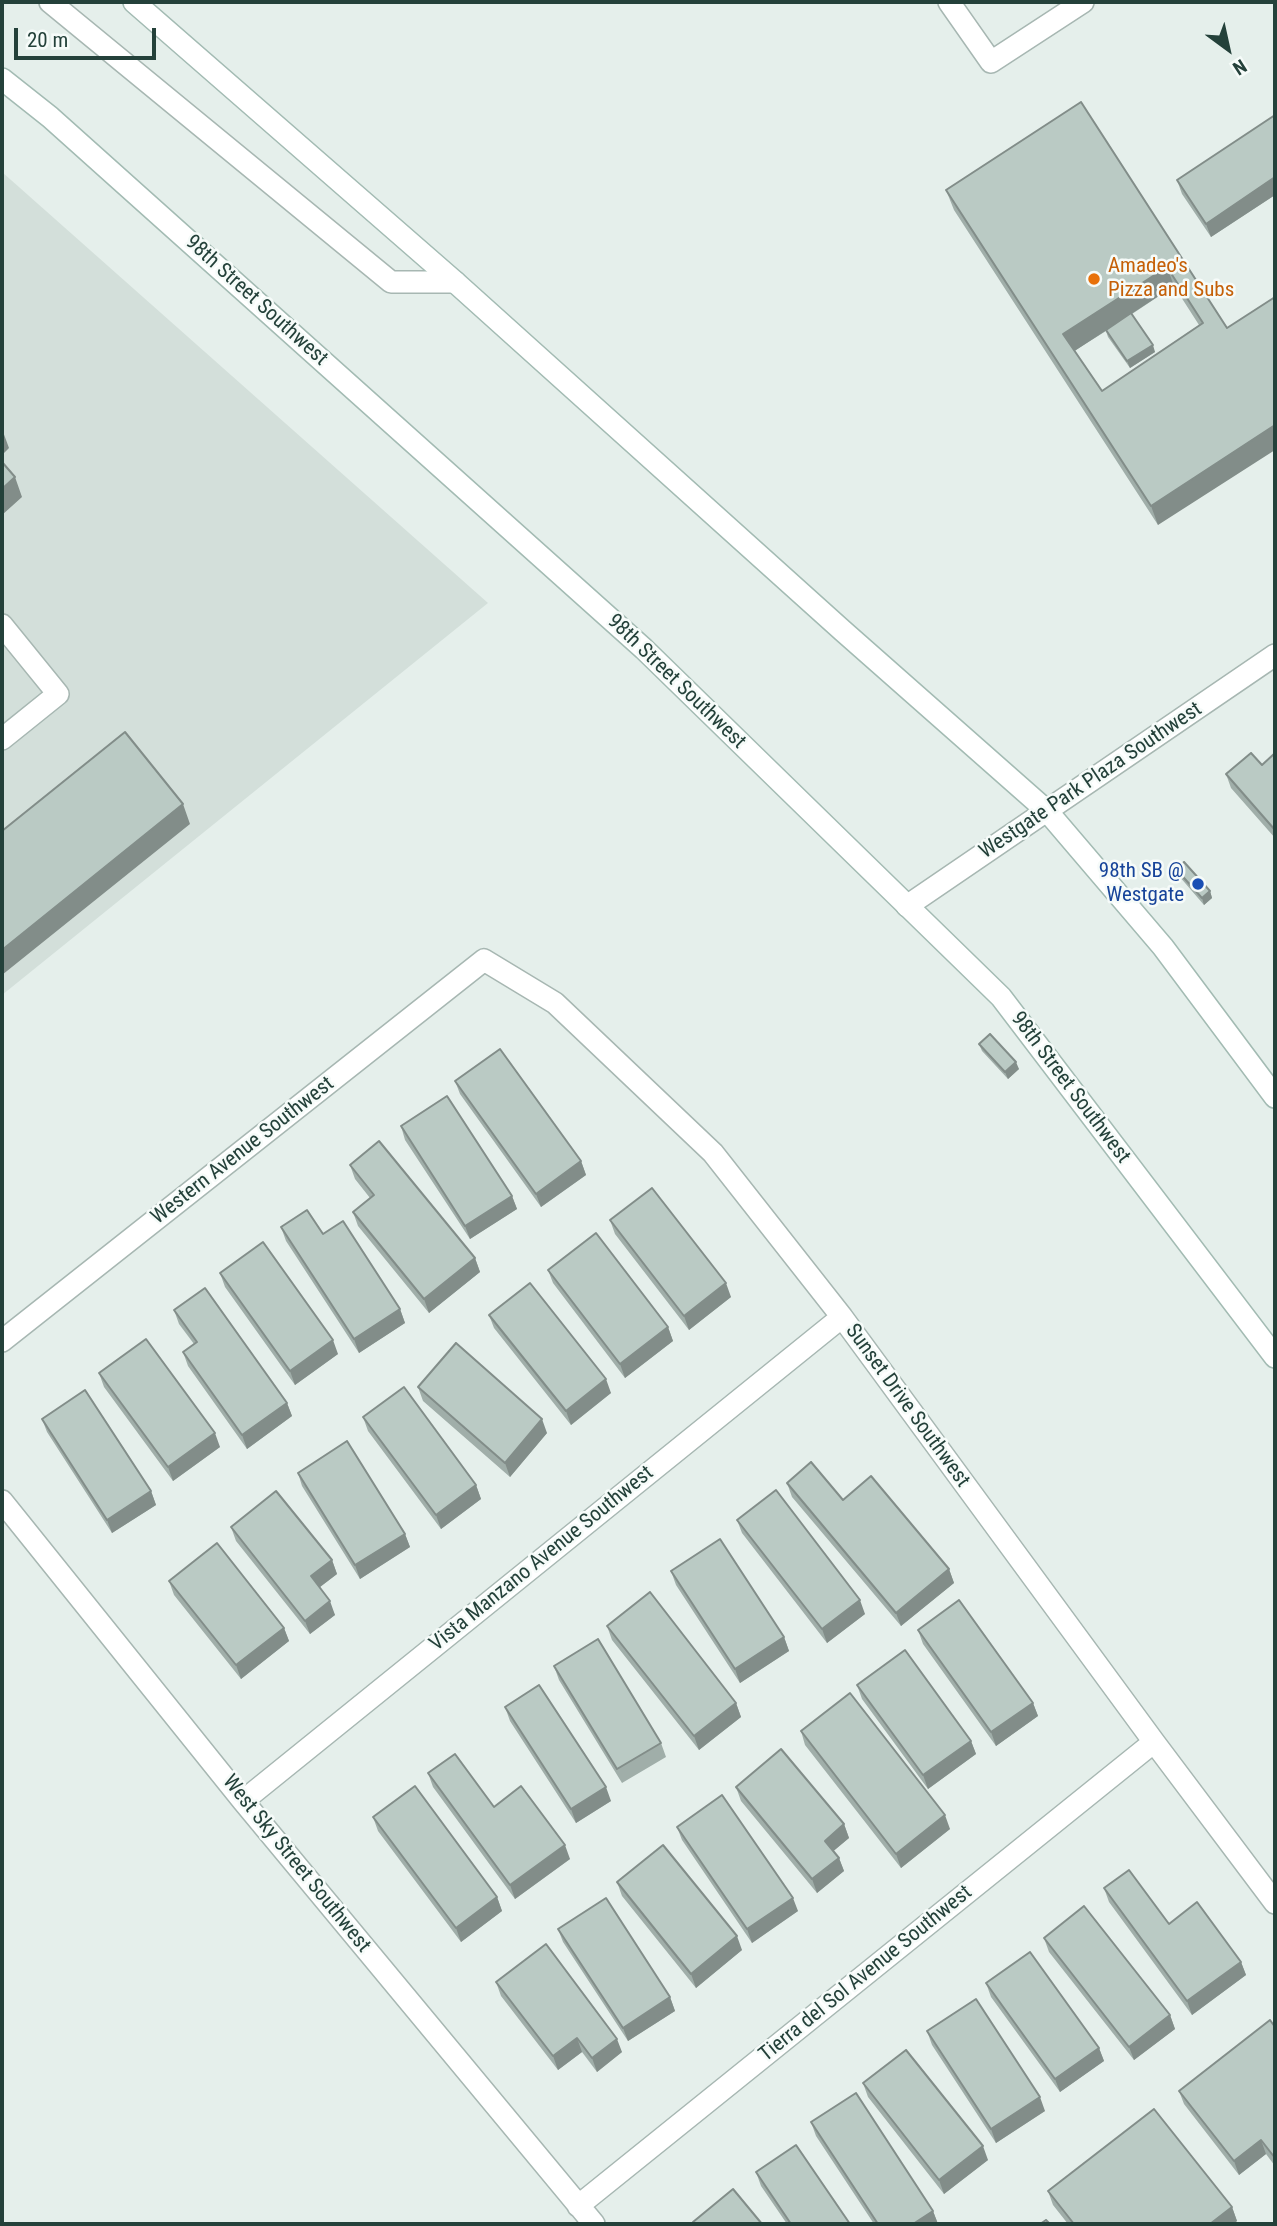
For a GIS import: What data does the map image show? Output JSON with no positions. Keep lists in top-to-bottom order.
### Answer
{
  "streets": {
    "street": [
      "98th Street Southwest",
      "Westgate Park Plaza Southwest",
      "Western Avenue Southwest",
      "Sunset Drive Southwest",
      "Vista Manzano Avenue Southwest",
      "West Sky Street Southwest",
      "Tierra del Sol Avenue Southwest"
    ]
  },
  "crossings": [
    ["98th Street Southwest", "Westgate Park Plaza Southwest"],
    ["Western Avenue Southwest", "Sunset Drive Southwest"],
    ["Sunset Drive Southwest", "Vista Manzano Avenue Southwest"],
    ["Sunset Drive Southwest", "Tierra del Sol Avenue Southwest"],
    ["Vista Manzano Avenue Southwest", "West Sky Street Southwest"],
    ["West Sky Street Southwest", "Tierra del Sol Avenue Southwest"]
  ],
  "places": ["Amadeo's Pizza and Subs", "98th SB @ Westgate"],
  "scale_bar": "20 m",
  "north": "bottom right"
}
